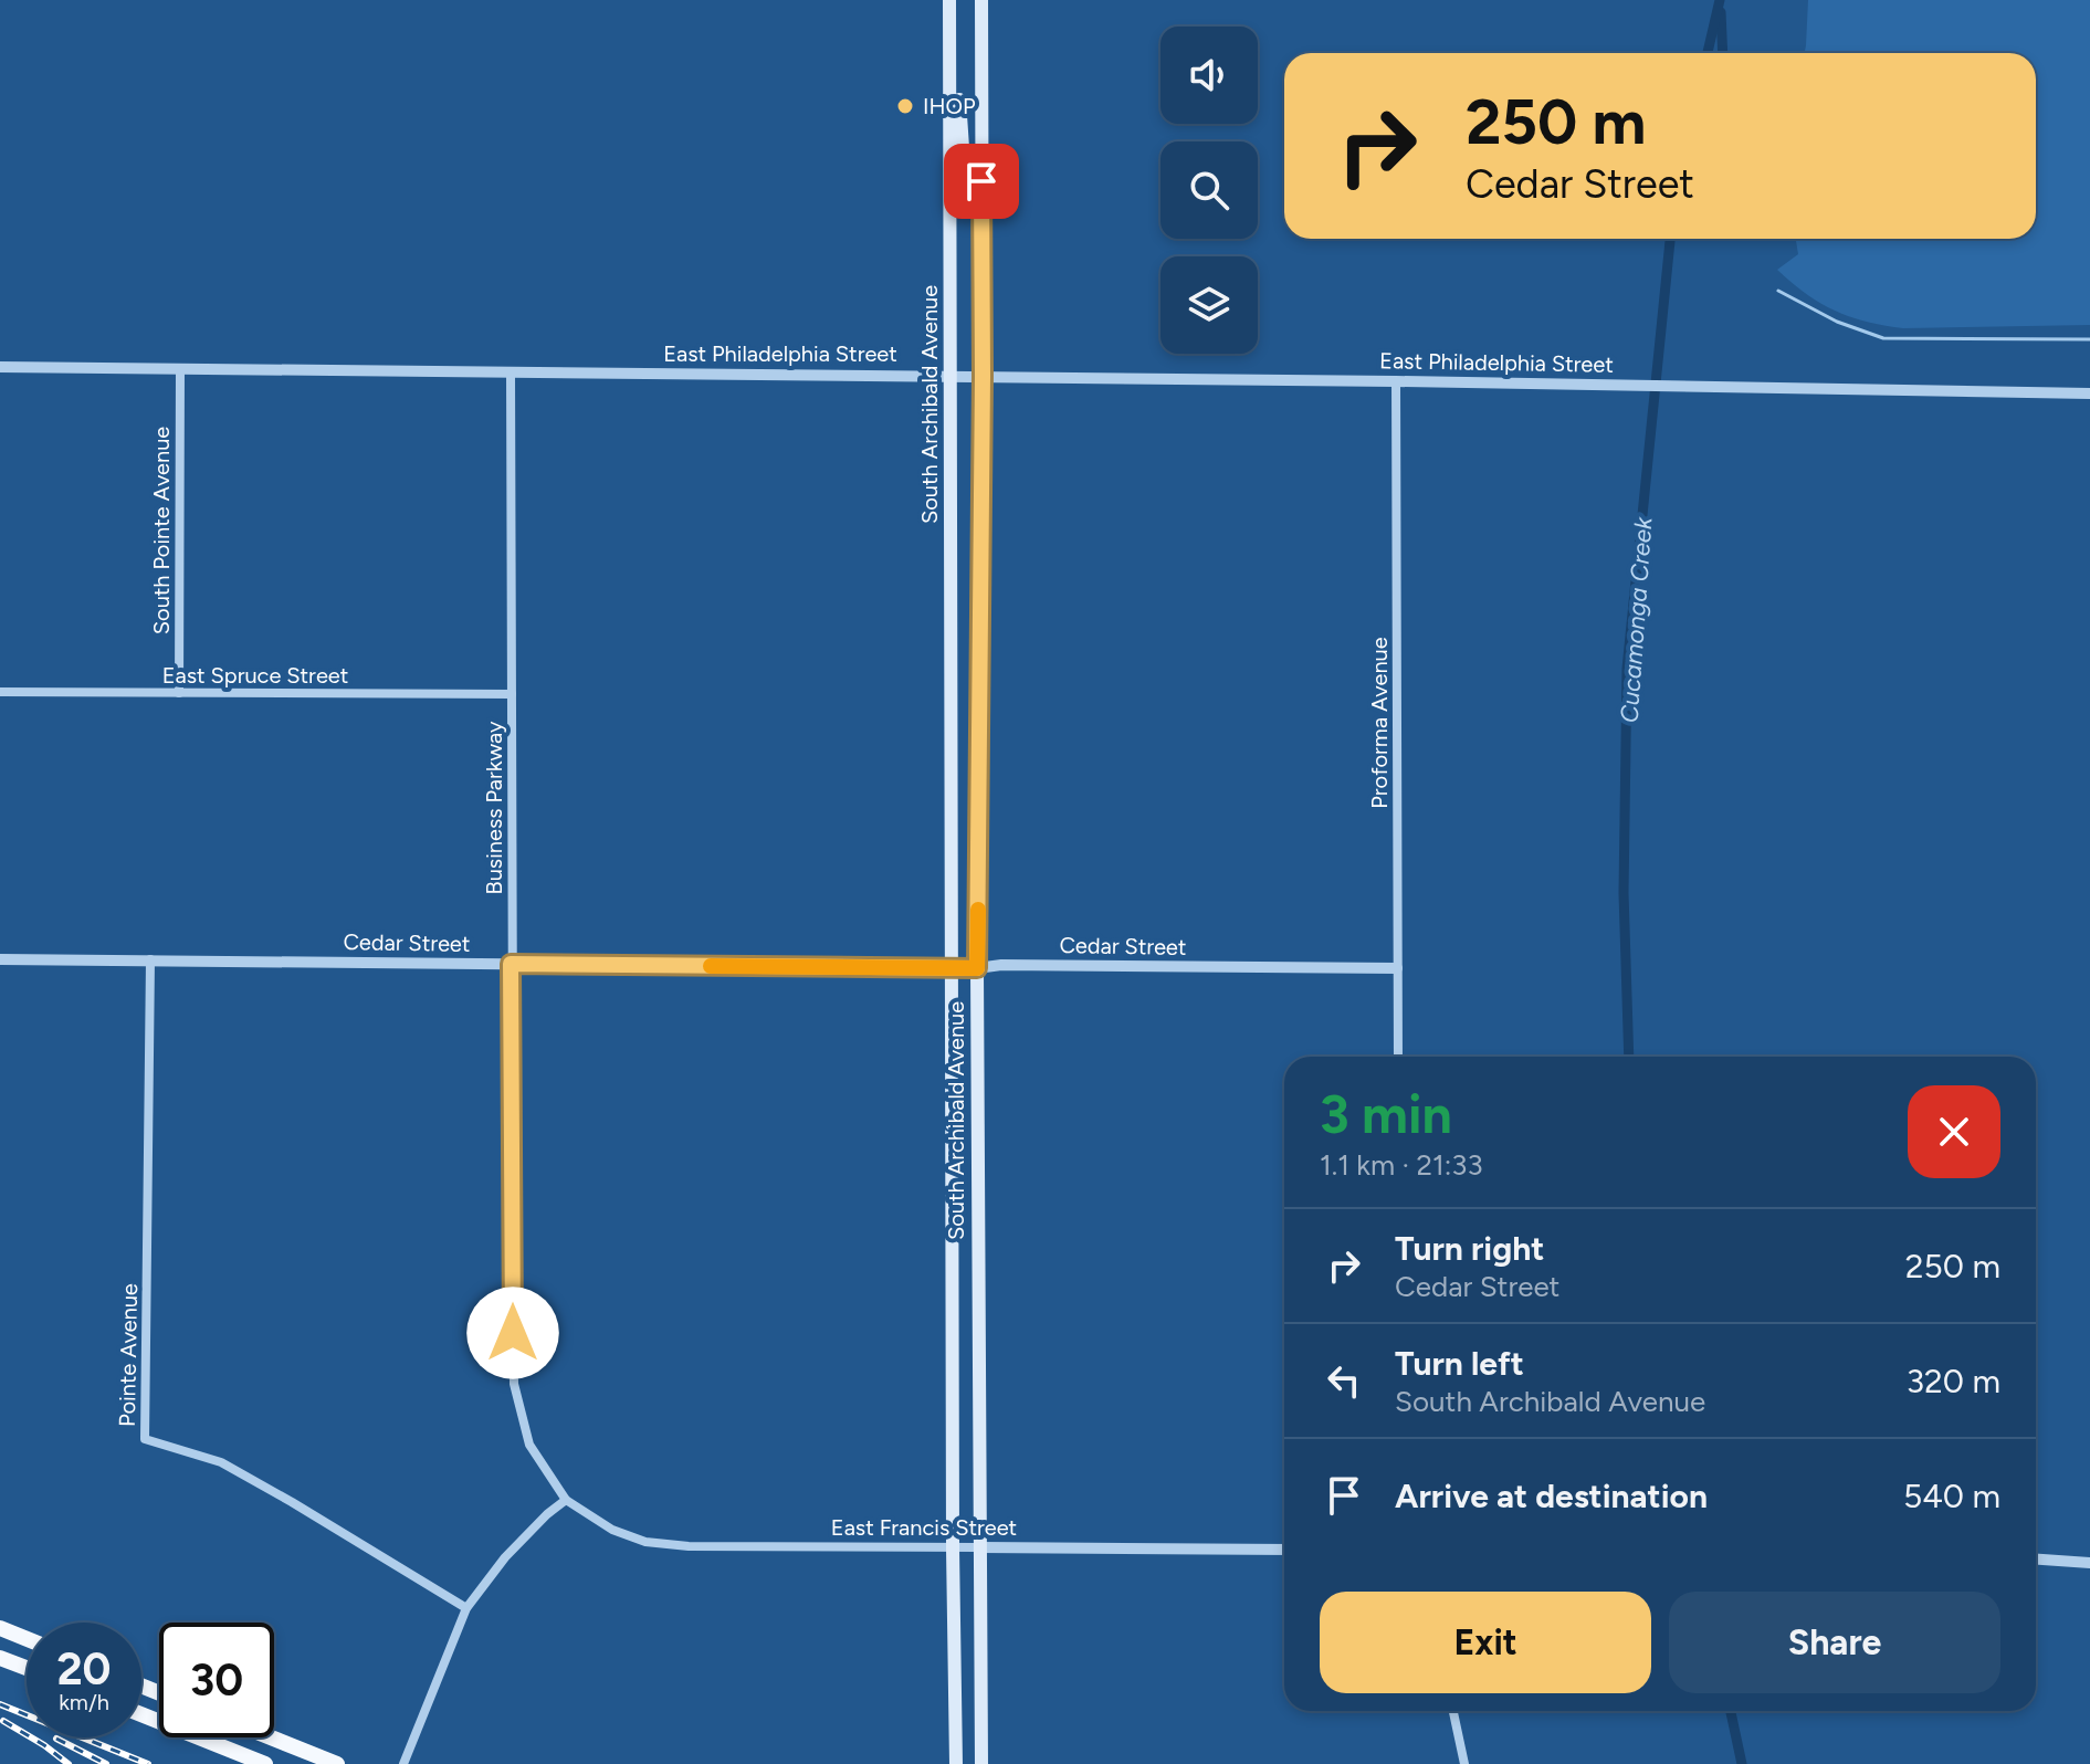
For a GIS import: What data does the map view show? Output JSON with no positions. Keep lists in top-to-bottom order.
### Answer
{
  "streets": {
    "main road": ["South Archibald Avenue"],
    "street": [
      "East Philadelphia Street",
      "South Pointe Avenue",
      "East Spruce Street",
      "Proforma Avenue",
      "Business Parkway",
      "Cedar Street",
      "Pointe Avenue",
      "East Francis Street"
    ]
  },
  "crossings": [
    ["East Philadelphia Street", "South Archibald Avenue"],
    ["East Philadelphia Street", "South Pointe Avenue"],
    ["East Philadelphia Street", "Proforma Avenue"],
    ["East Philadelphia Street", "Business Parkway"],
    ["South Archibald Avenue", "Cedar Street"],
    ["South Archibald Avenue", "East Francis Street"],
    ["South Pointe Avenue", "East Spruce Street"],
    ["East Spruce Street", "Business Parkway"],
    ["Proforma Avenue", "Cedar Street"],
    ["Business Parkway", "Cedar Street"],
    ["Business Parkway", "East Francis Street"],
    ["Cedar Street", "Pointe Avenue"]
  ],
  "water": ["Cucamonga Creek"],
  "places": ["IHOP"],
  "page": {
    "turn": ["250 m", "Cedar Street"],
    "heading": ["3 min", "1.1 km · 21:33"],
    "list": [
      {
        "name": "Turn right",
        "note": "Cedar Street",
        "value": "250 m"
      },
      {
        "name": "Turn left",
        "note": "South Archibald Avenue",
        "value": "320 m"
      },
      {
        "name": "Arrive at destination",
        "value": "540 m"
      }
    ],
    "buttons": ["Exit", "Share"],
    "speed": "20 km/h",
    "limit": "30"
  }
}
